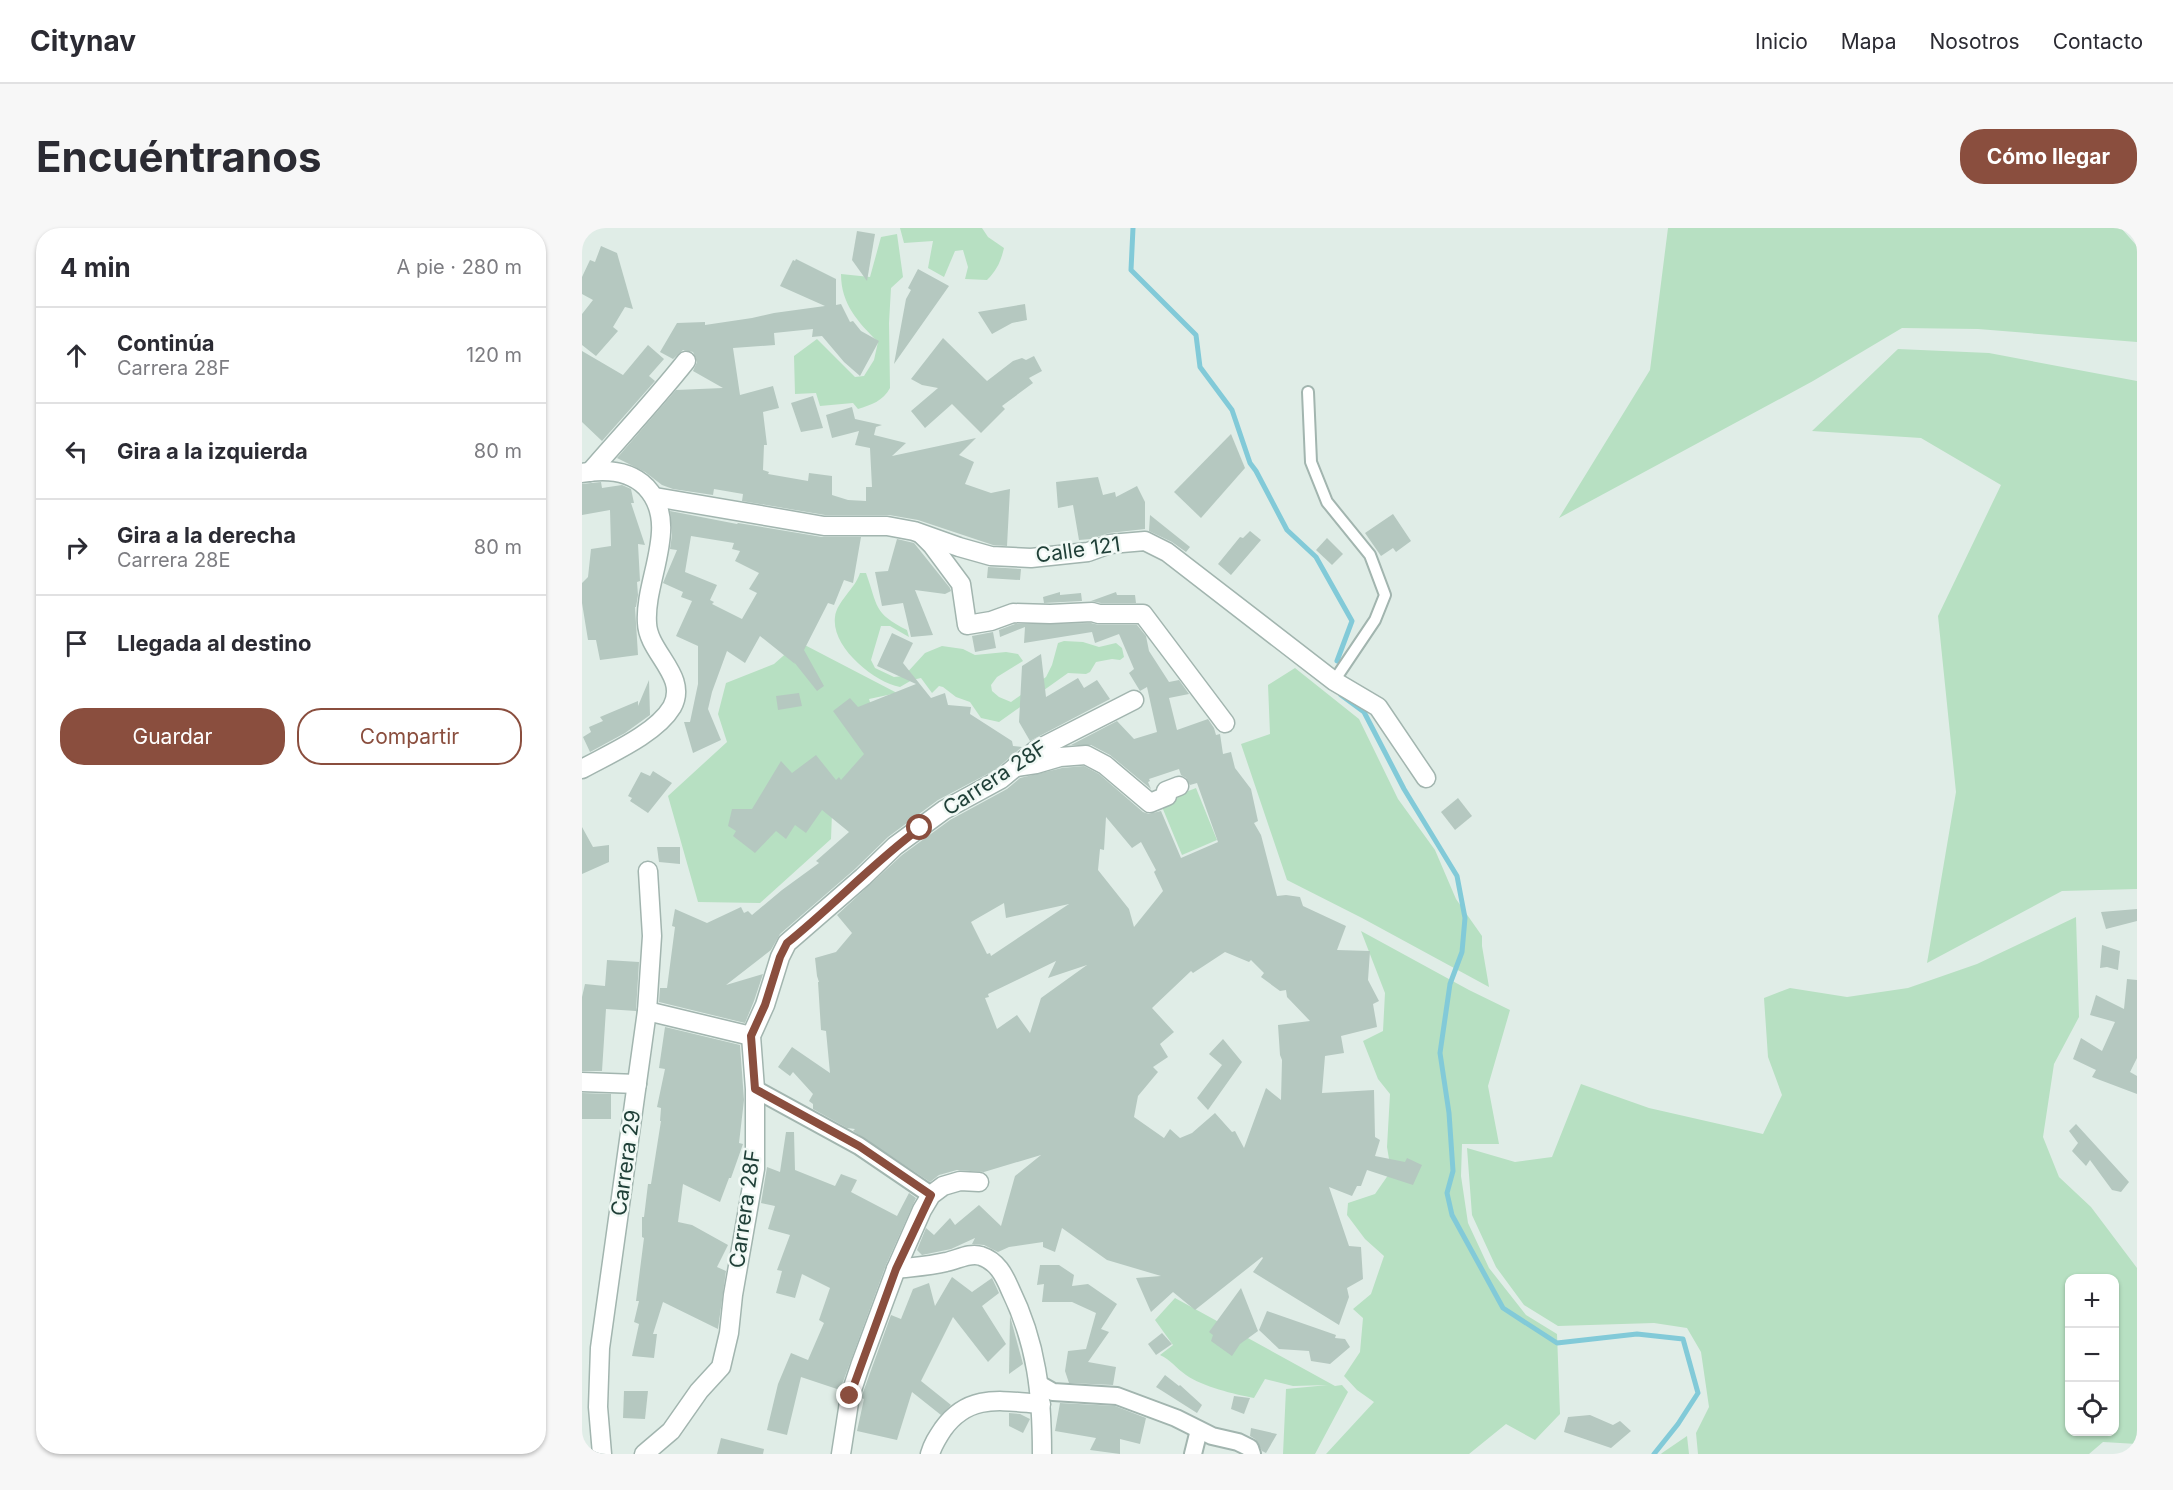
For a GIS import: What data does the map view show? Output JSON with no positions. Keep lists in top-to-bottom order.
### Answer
{
  "streets": {
    "street": ["Calle 121", "Carrera 28F", "Carrera 29"]
  },
  "page": {
    "header": "Citynav",
    "nav": [
      "Inicio",
      "Mapa",
      "Nosotros",
      "Contacto"
    ],
    "buttons": [
      "Cómo llegar",
      ["Guardar", "Compartir"]
    ],
    "title": "Encuéntranos",
    "heading": ["4 min", "A pie · 280 m"],
    "list": [
      ["Continúa", "Carrera 28F", "120 m"],
      ["Gira a la izquierda", "80 m"],
      ["Gira a la derecha", "Carrera 28E", "80 m"],
      "Llegada al destino"
    ],
    "map_buttons": ["+", "−"]
  }
}
